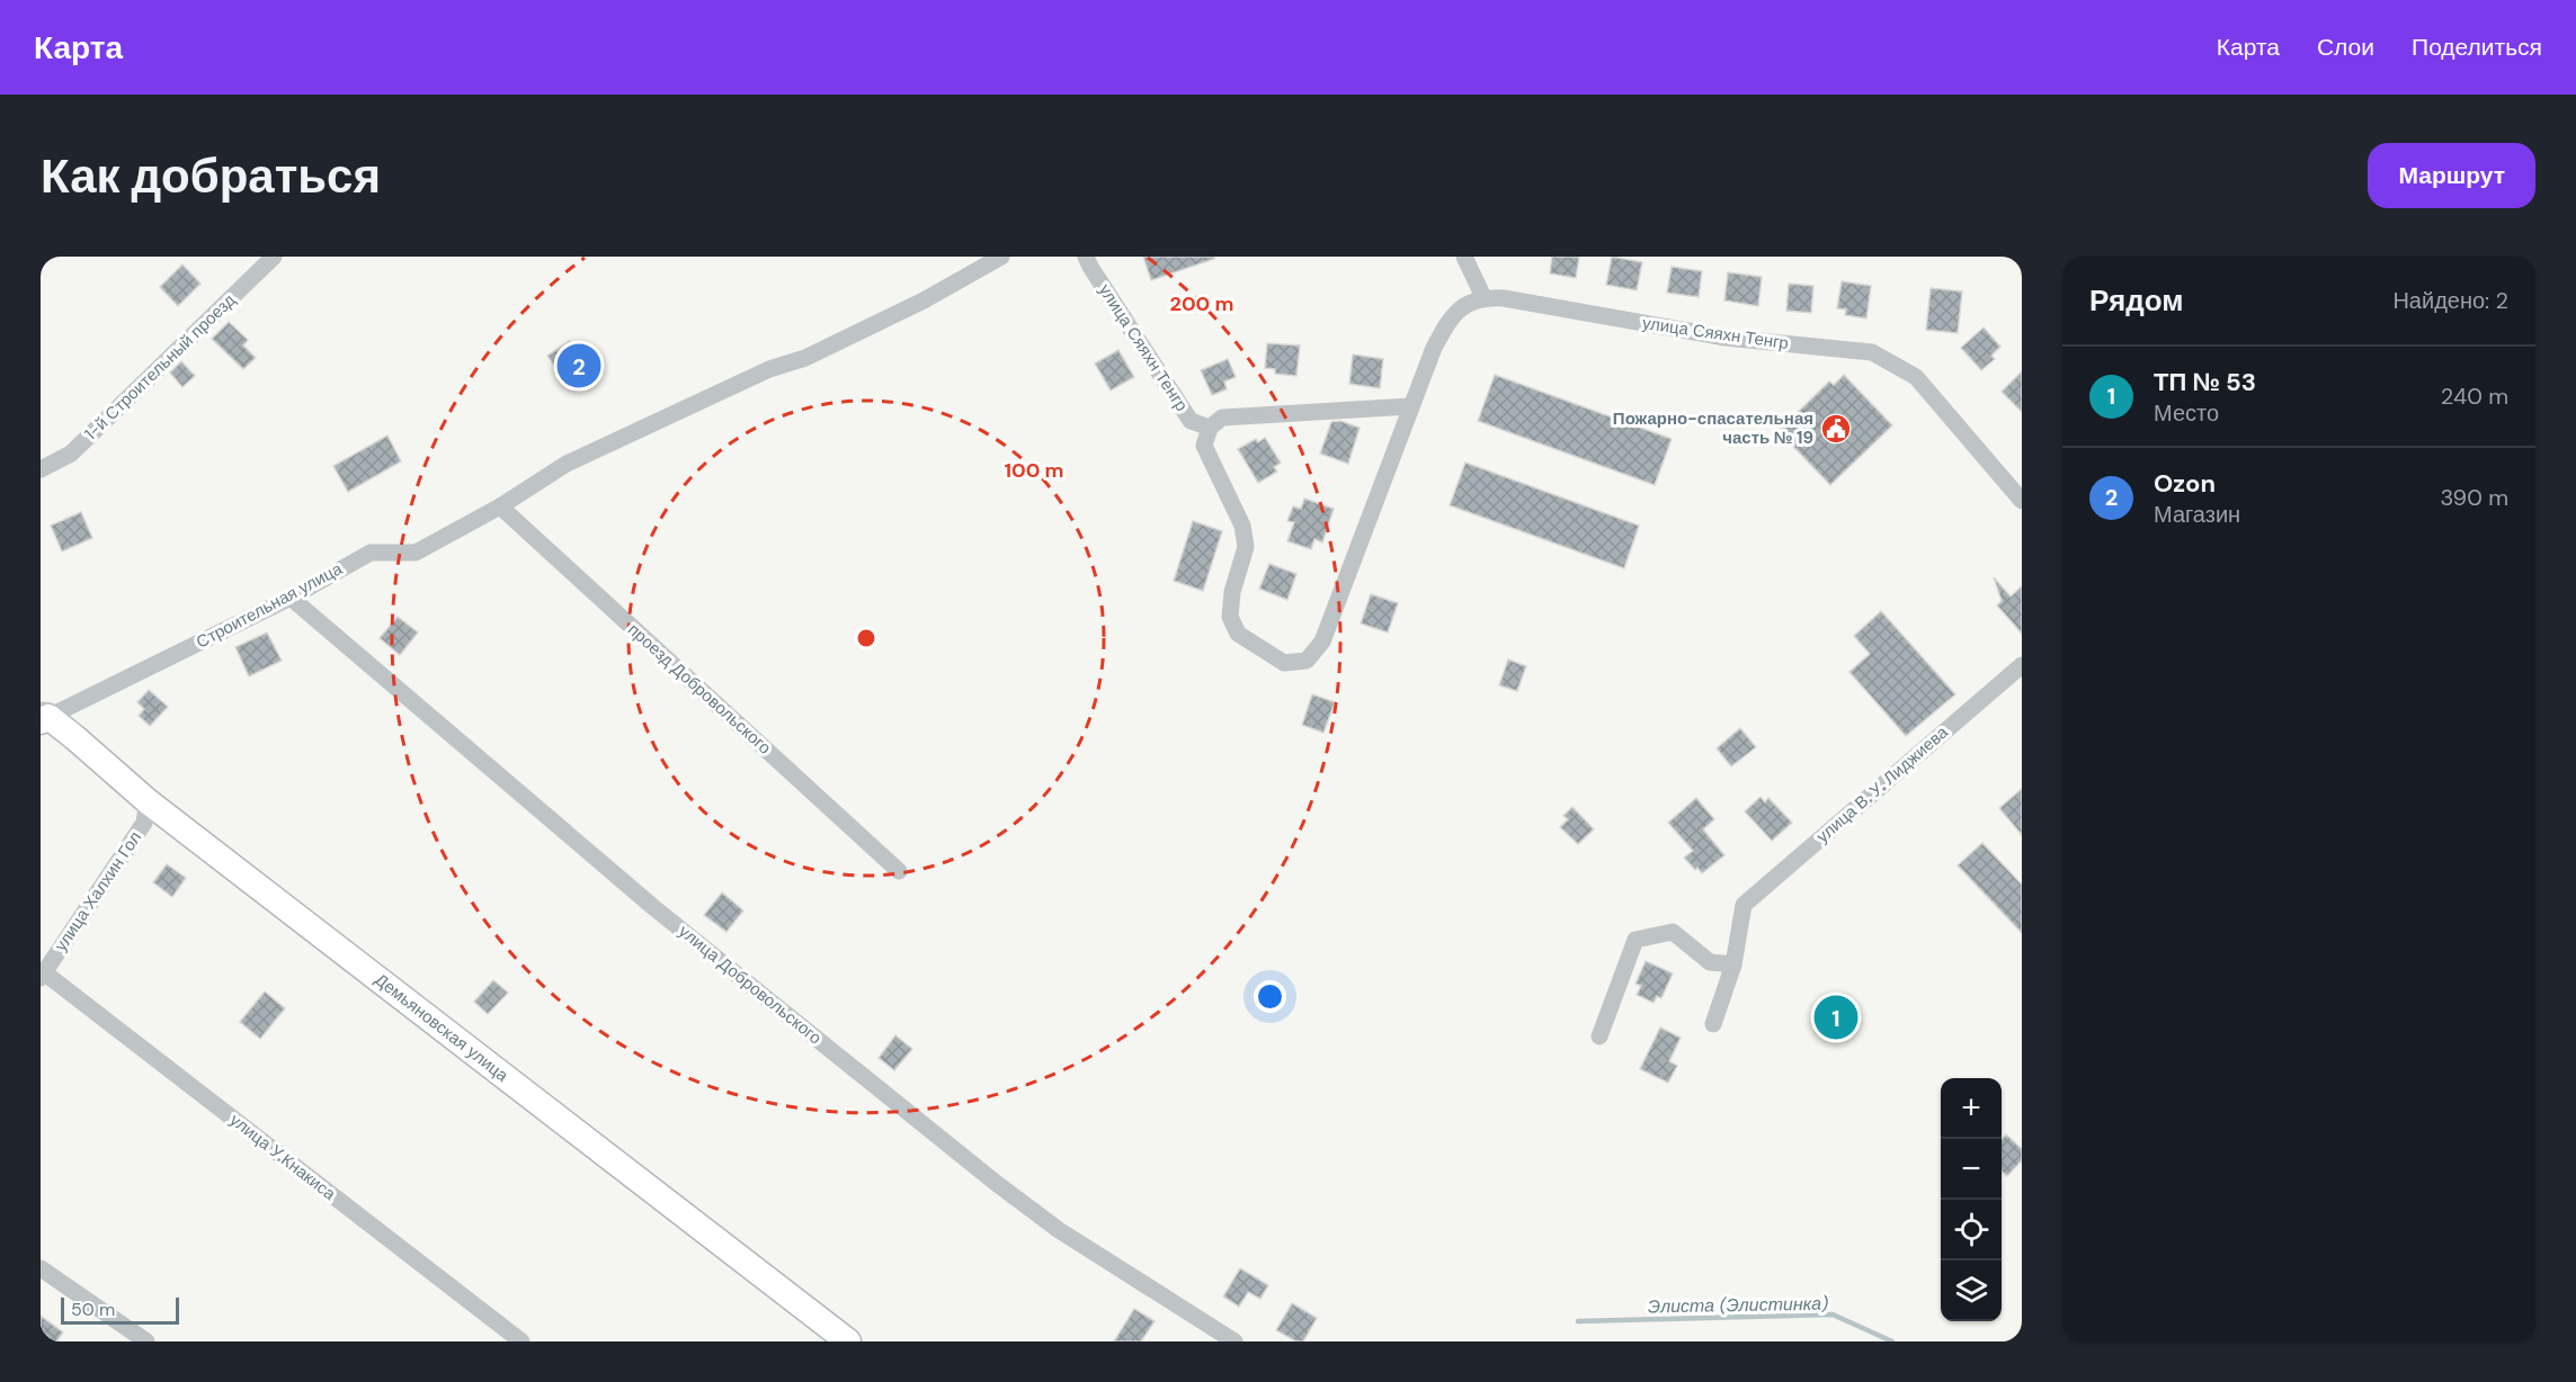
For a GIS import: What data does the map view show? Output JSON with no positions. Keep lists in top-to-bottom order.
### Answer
{
  "streets": {
    "street": [
      "улица Сяяхн Тенгр",
      "1-й Строительный проезд",
      "Строительная улица",
      "проезд Добровольского",
      "улица В. У. Лиджиева",
      "улица Халхин Гол",
      "улица Добровольского",
      "Демьяновская улица",
      "улица У.Кнакиса"
    ]
  },
  "crossings": [
    ["Строительная улица", "проезд Добровольского"],
    ["Строительная улица", "улица Добровольского"],
    ["Строительная улица", "Демьяновская улица"],
    ["улица Халхин Гол", "Демьяновская улица"],
    ["улица Халхин Гол", "улица У.Кнакиса"]
  ],
  "water": ["Элиста (Элистинка)"],
  "places": {
    "public building": ["Пожарно-спасательная часть № 19"]
  },
  "scale_bar": "50 m",
  "page": {
    "header": "Карта",
    "nav": ["Карта", "Слои", "Поделиться"],
    "buttons": "Маршрут",
    "title": "Как добраться",
    "heading": ["Рядом", "Найдено: 2"],
    "pins": ["2", "1"],
    "list": [
      {
        "mark": "1",
        "name": "ТП № 53",
        "note": "Место",
        "value": "240 m"
      },
      {
        "mark": "2",
        "name": "Ozon",
        "note": "Магазин",
        "value": "390 m"
      }
    ],
    "map_buttons": ["+", "−"],
    "scale": "50 m"
  },
  "rings": ["200 m", "100 m"]
}
